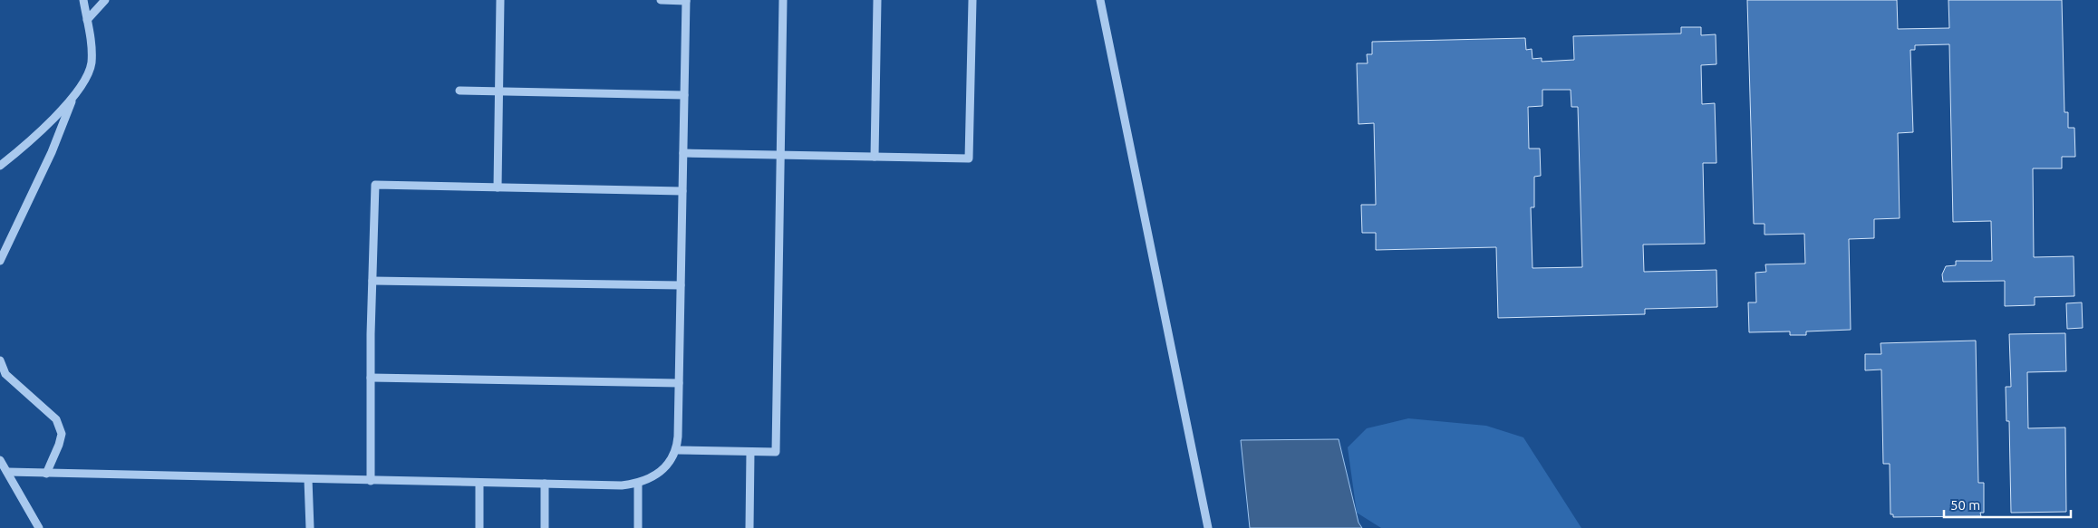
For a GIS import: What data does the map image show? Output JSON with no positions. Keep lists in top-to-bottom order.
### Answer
{
  "scale_bar": "50 m"
}
